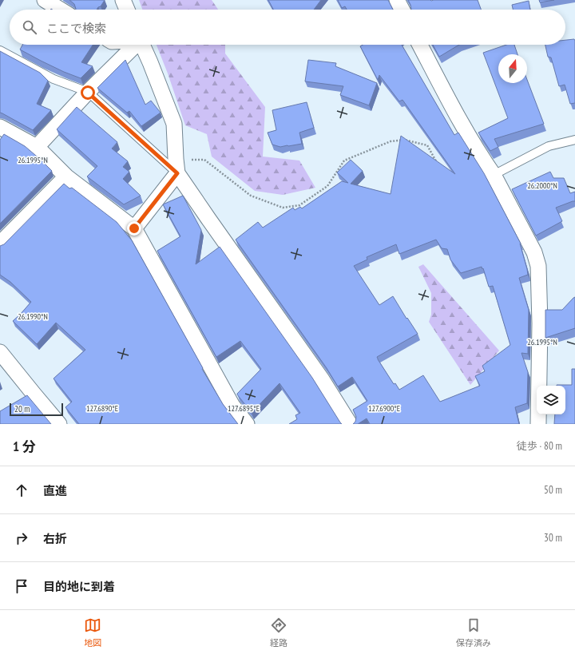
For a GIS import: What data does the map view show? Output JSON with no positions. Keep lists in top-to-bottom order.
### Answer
{
  "scale_bar": "20 m",
  "north": "top",
  "page": {
    "search": "ここで検索",
    "scale": "20 m",
    "heading": ["1 分", "徒歩 · 80 m"],
    "list": [
      ["直進", "50 m"],
      ["右折", "30 m"],
      "目的地に到着"
    ],
    "nav": ["地図", "経路", "保存済み"]
  },
  "coordinates": [
    "26.1995°N",
    "26.2000°N",
    "26.1990°N",
    "127.6890°E",
    "127.6895°E",
    "127.6900°E"
  ]
}
